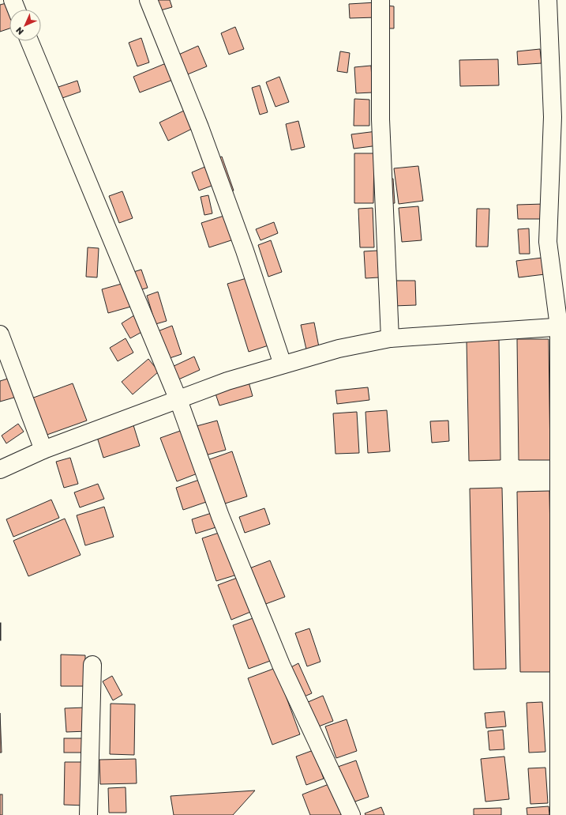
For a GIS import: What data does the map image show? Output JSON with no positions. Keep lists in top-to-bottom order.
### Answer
{
  "north": "bottom left"
}
